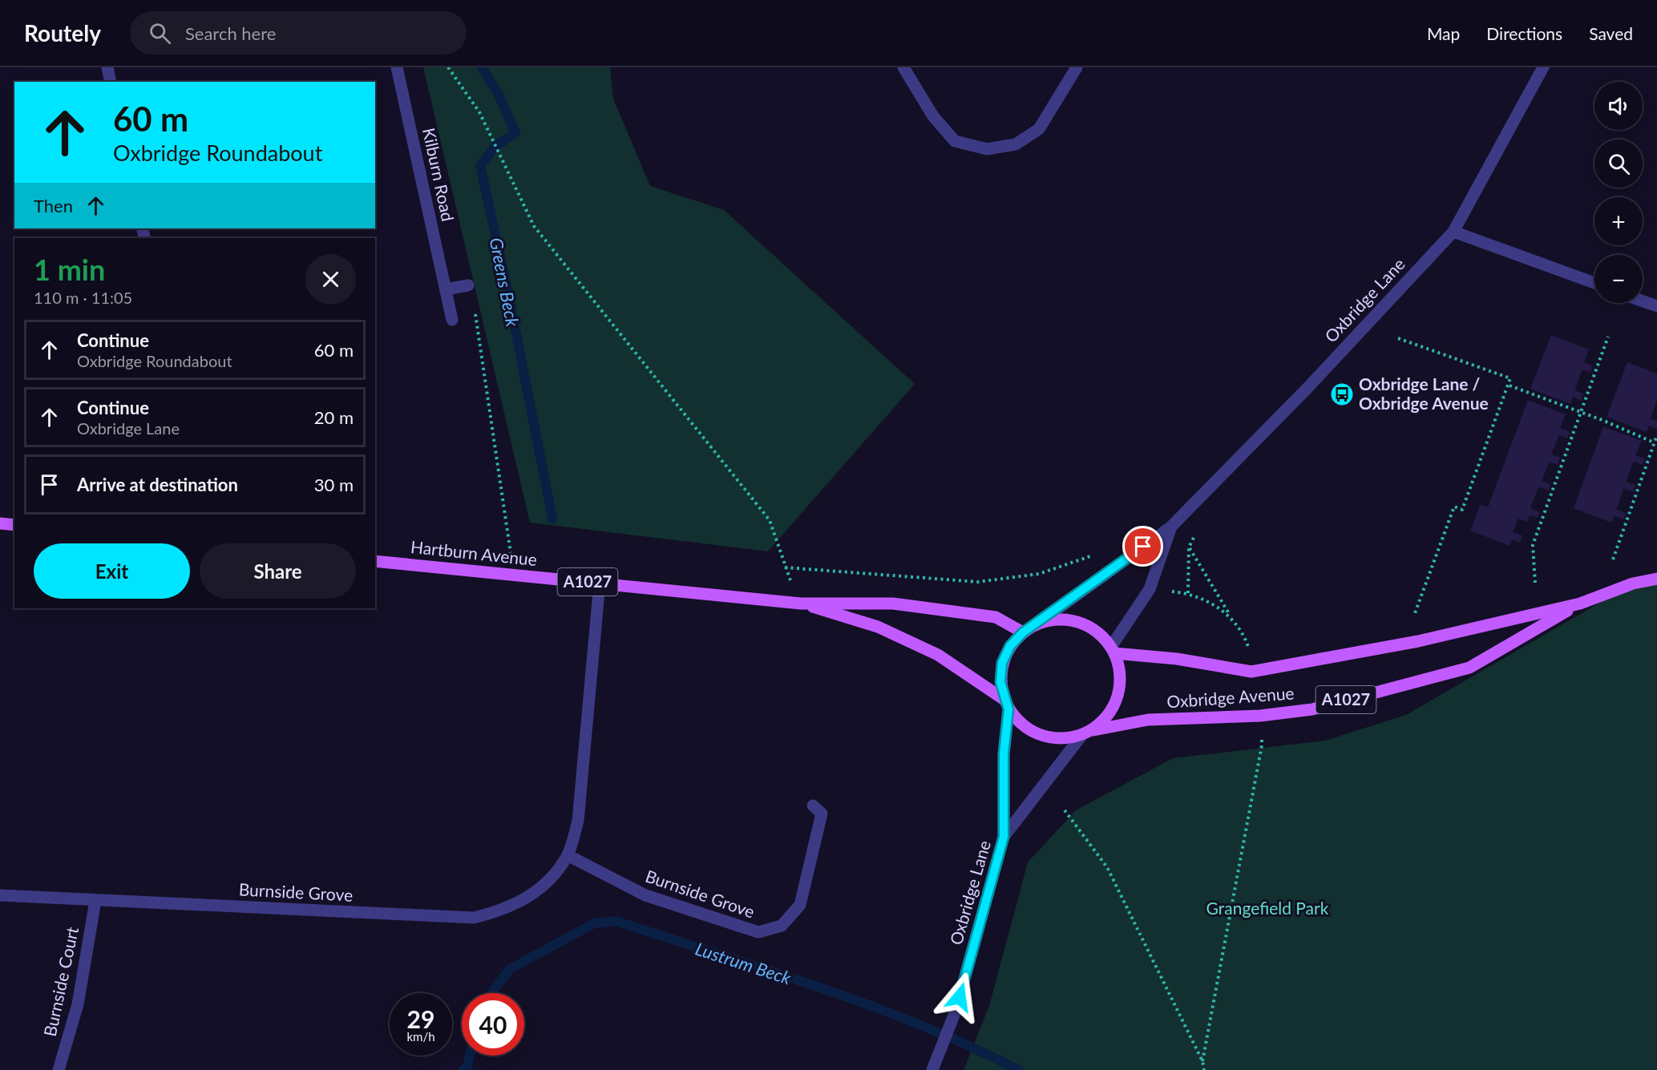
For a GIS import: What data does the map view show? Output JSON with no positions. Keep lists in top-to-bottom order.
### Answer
{
  "streets": {
    "main road": ["Hartburn Avenue", "A1027", "Oxbridge Avenue"],
    "street": [
      "Kilburn Road",
      "Oxbridge Lane",
      "Burnside Grove",
      "Burnside Court"
    ]
  },
  "crossings": [
    ["Oxbridge Lane", "Hartburn Avenue"],
    ["Oxbridge Lane", "A1027"],
    ["Oxbridge Lane", "Oxbridge Avenue"],
    ["Hartburn Avenue", "A1027"],
    ["Hartburn Avenue", "Oxbridge Avenue"],
    ["Hartburn Avenue", "Burnside Grove"],
    ["A1027", "Oxbridge Avenue"],
    ["Burnside Grove", "Burnside Court"]
  ],
  "water": ["Greens Beck", "Lustrum Beck"],
  "parks": ["Grangefield Park"],
  "places": {
    "bus stop": ["Oxbridge Lane / Oxbridge Avenue"]
  },
  "page": {
    "header": "Routely",
    "search": "Search here",
    "nav": ["Map", "Directions", "Saved"],
    "map_buttons": ["+", "−"],
    "turn": ["60 m", "Oxbridge Roundabout"],
    "then": "Then",
    "heading": ["1 min", "110 m · 11:05"],
    "list": [
      {
        "name": "Continue",
        "note": "Oxbridge Roundabout",
        "value": "60 m"
      },
      {
        "name": "Continue",
        "note": "Oxbridge Lane",
        "value": "20 m"
      },
      {
        "name": "Arrive at destination",
        "value": "30 m"
      }
    ],
    "buttons": ["Exit", "Share"],
    "speed": "29 km/h",
    "limit": "40"
  }
}
